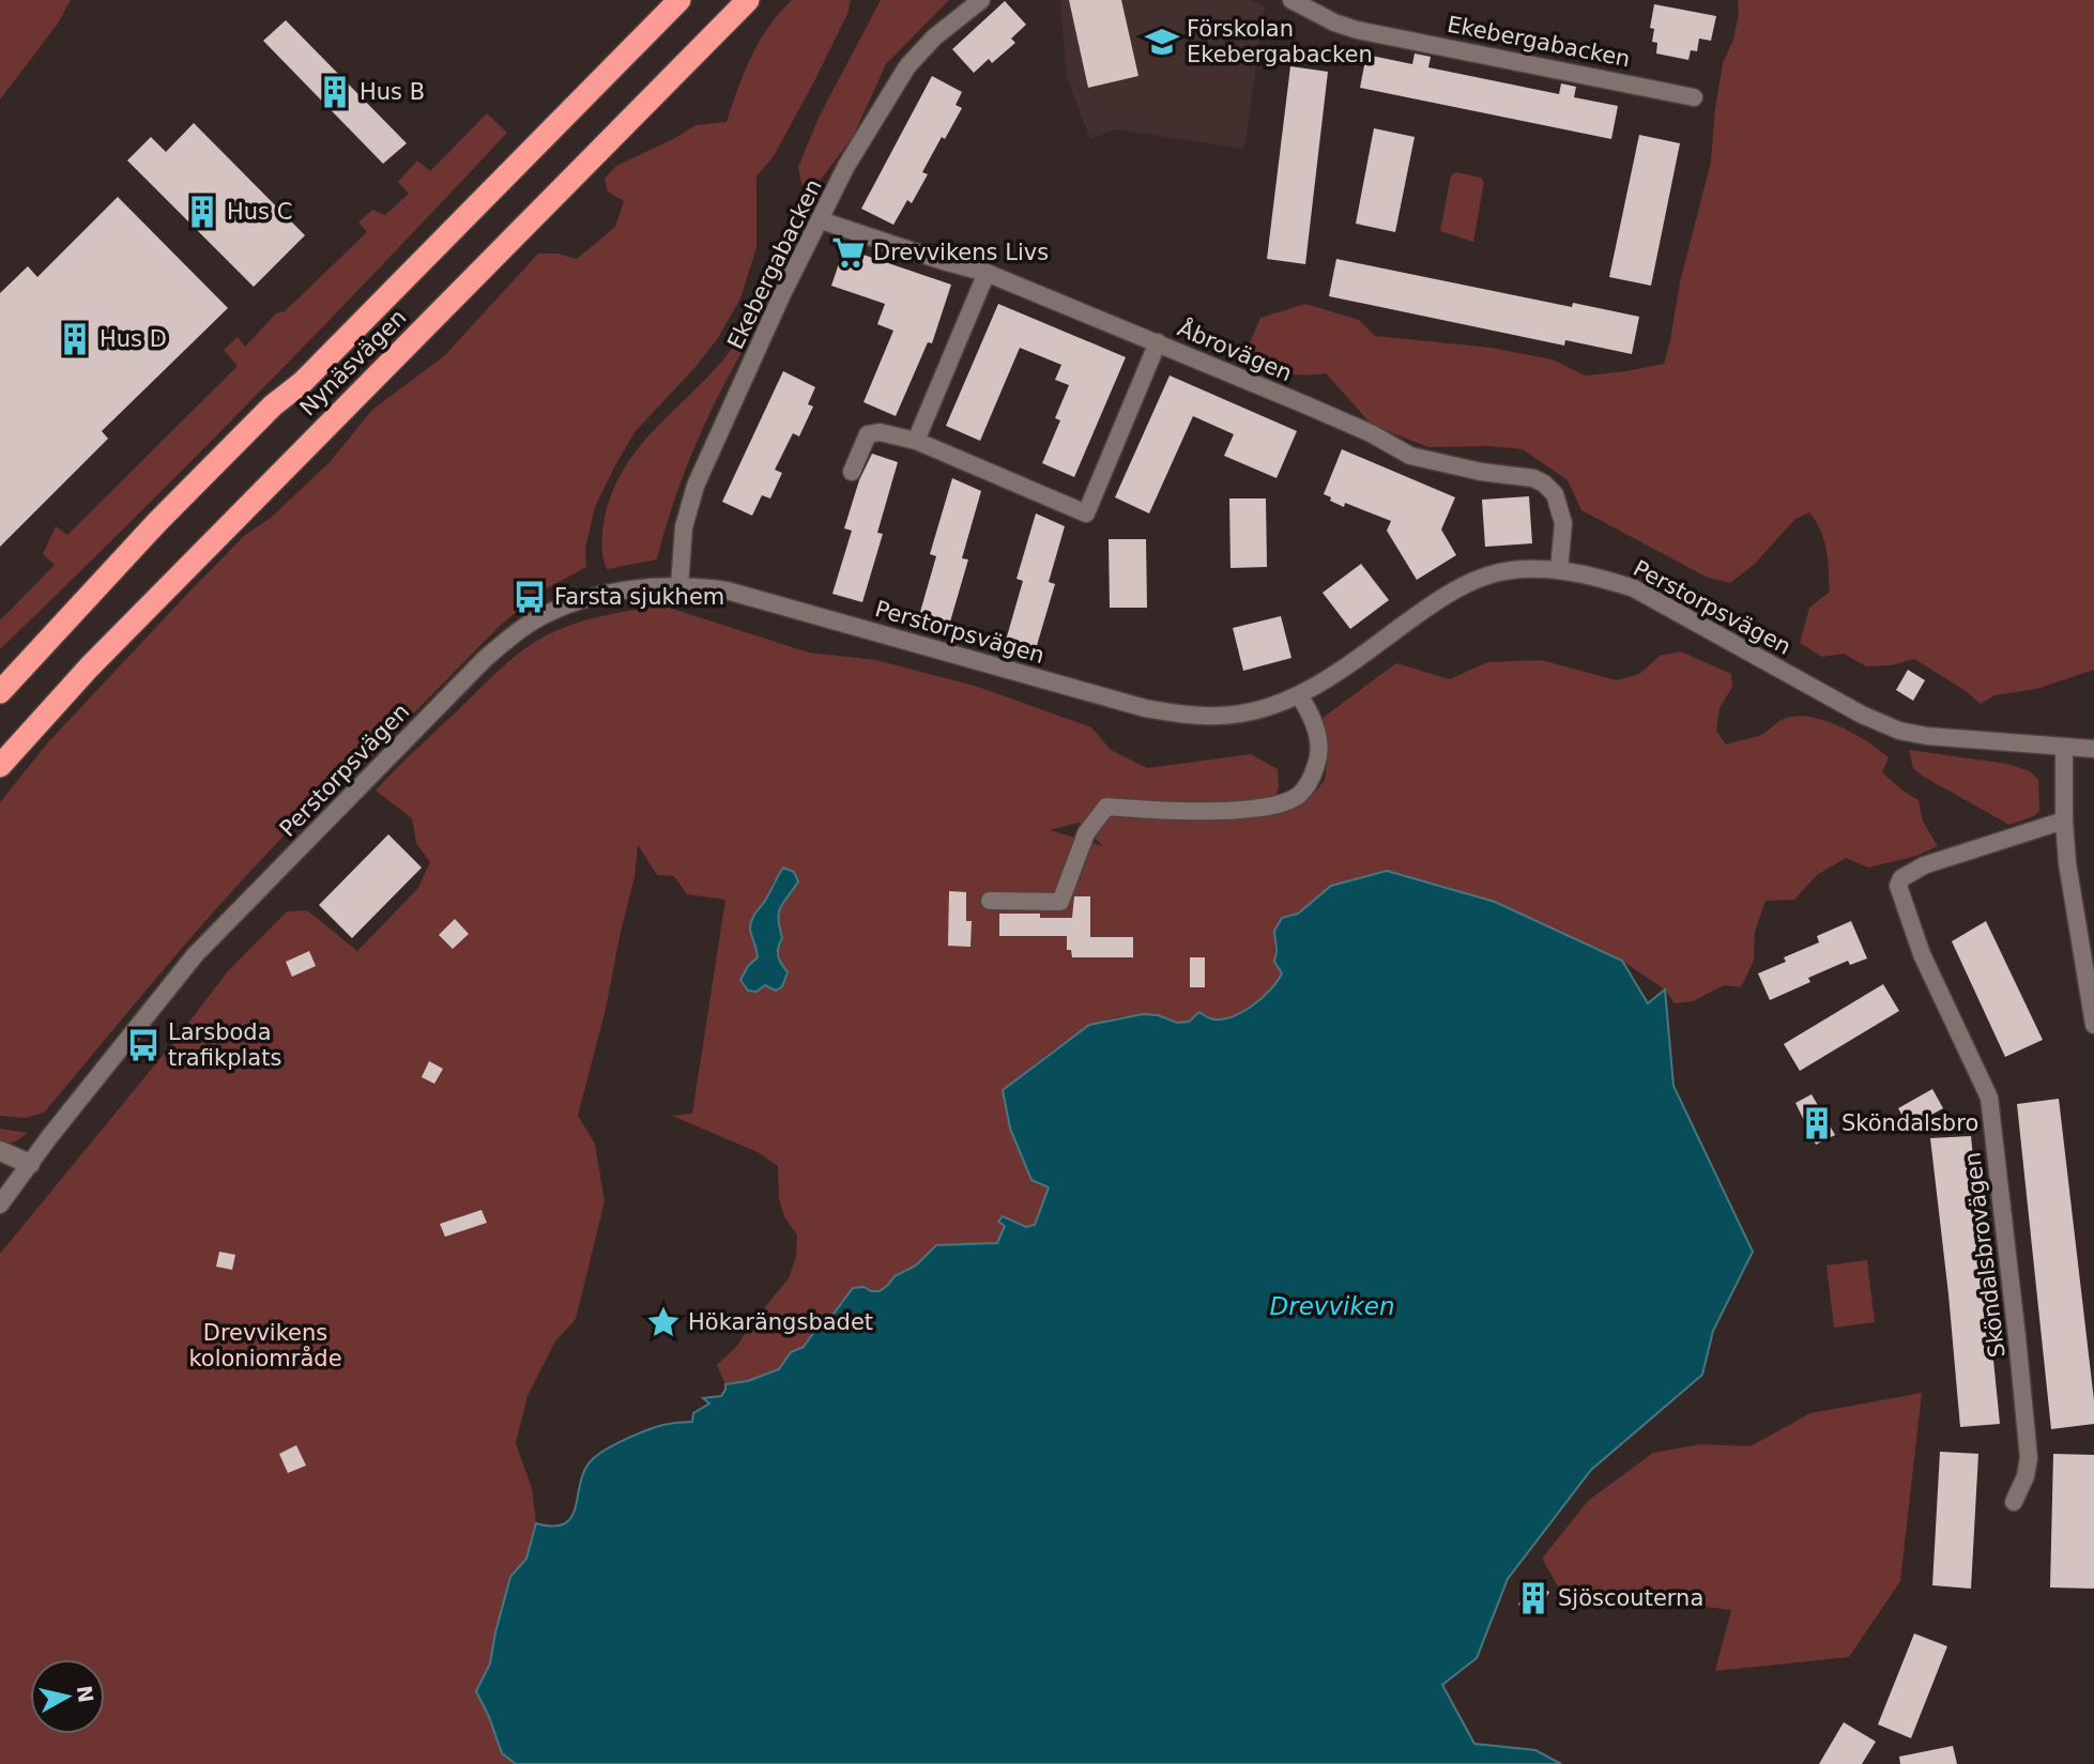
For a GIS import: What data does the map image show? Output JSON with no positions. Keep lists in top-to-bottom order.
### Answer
{
  "streets": {
    "highway": ["Nynäsvägen"],
    "street": [
      "Ekebergabacken",
      "Åbrovägen",
      "Perstorpsvägen",
      "Sköndalsbrovägen"
    ]
  },
  "crossings": [
    ["Ekebergabacken", "Åbrovägen"],
    ["Ekebergabacken", "Perstorpsvägen"],
    ["Åbrovägen", "Perstorpsvägen"]
  ],
  "water": ["Drevviken"],
  "parks": ["Drevvikens koloniområde"],
  "places": {
    "school or university": ["Förskolan Ekebergabacken"],
    "building": [
      "Hus B",
      "Hus C",
      "Hus D",
      "Sköndalsbro",
      "Sjöscouterna"
    ],
    "supermarket": ["Drevvikens Livs"],
    "bus stop": ["Farsta sjukhem", "Larsboda trafikplats"],
    "place": ["Hökarängsbadet"]
  },
  "north": "right"
}
